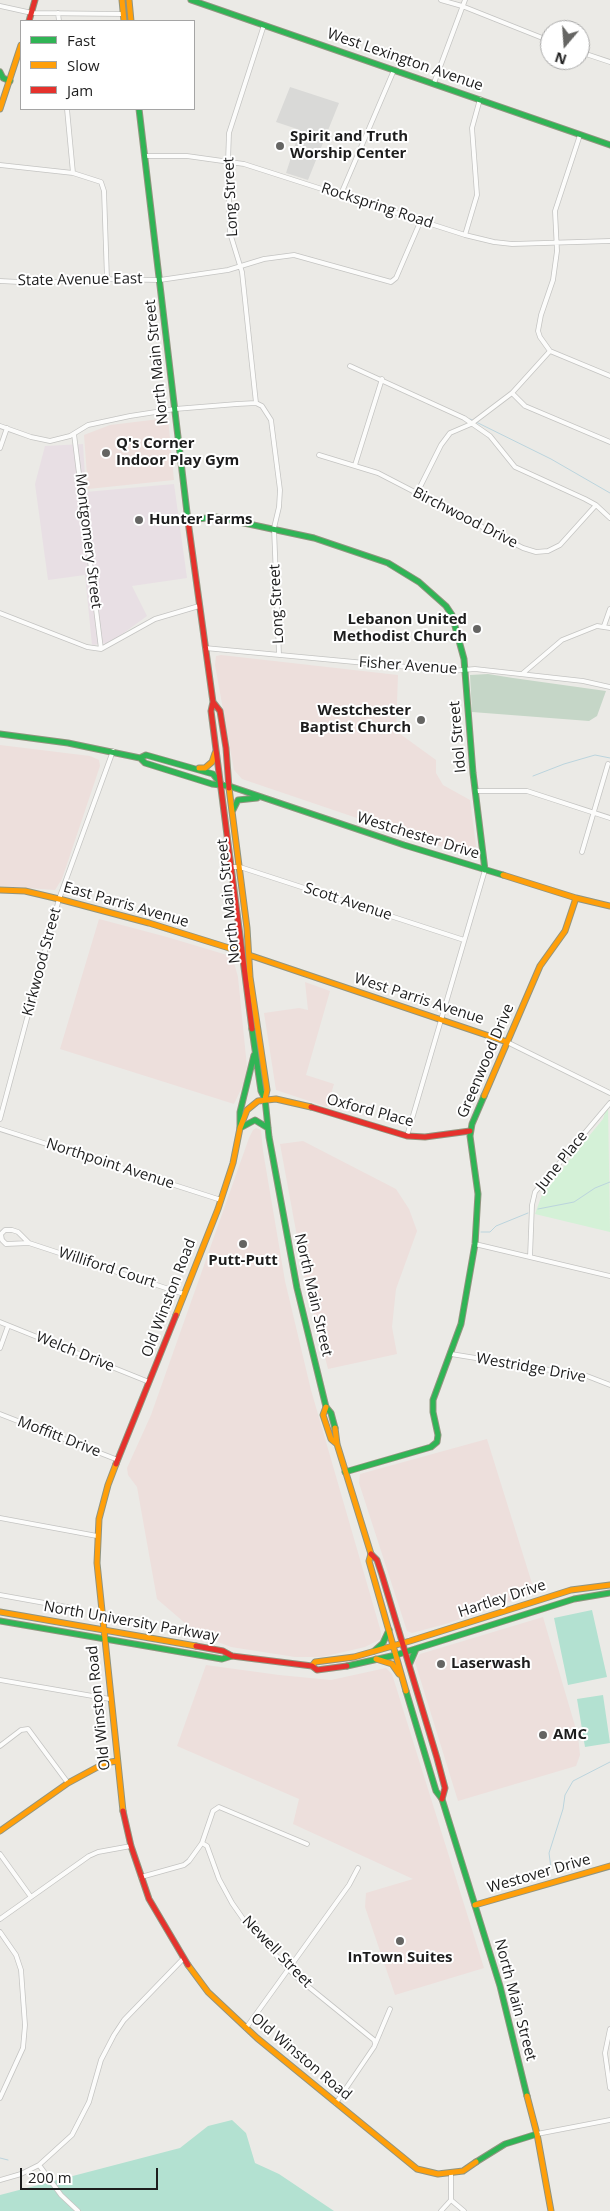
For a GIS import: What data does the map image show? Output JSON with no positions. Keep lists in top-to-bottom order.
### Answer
{
  "streets": {
    "main road": [
      "West Lexington Avenue",
      "North Main Street",
      "Idol Street",
      "Westchester Drive",
      "East Parris Avenue",
      "West Parris Avenue",
      "Greenwood Drive",
      "Oxford Place",
      "Old Winston Road",
      "Hartley Drive",
      "North University Parkway",
      "Westover Drive"
    ],
    "street": [
      "Long Street",
      "Rockspring Road",
      "State Avenue East",
      "Birchwood Drive",
      "Montgomery Street",
      "Fisher Avenue",
      "Scott Avenue",
      "Kirkwood Street",
      "June Place",
      "Northpoint Avenue",
      "Williford Court",
      "Welch Drive",
      "Westridge Drive",
      "Moffitt Drive",
      "Newell Street"
    ]
  },
  "crossings": [
    ["West Lexington Avenue", "Long Street"],
    ["Long Street", "Rockspring Road"],
    ["Long Street", "State Avenue East"],
    ["Long Street", "Fisher Avenue"],
    ["Long Street", "Idol Street"],
    ["Rockspring Road", "State Avenue East"],
    ["Rockspring Road", "North Main Street"],
    ["State Avenue East", "North Main Street"],
    ["North Main Street", "Fisher Avenue"],
    ["North Main Street", "Idol Street"],
    ["North Main Street", "Westchester Drive"],
    ["North Main Street", "Scott Avenue"],
    ["North Main Street", "East Parris Avenue"],
    ["North Main Street", "West Parris Avenue"],
    ["North Main Street", "Greenwood Drive"],
    ["North Main Street", "Oxford Place"],
    ["North Main Street", "Old Winston Road"],
    ["North Main Street", "Hartley Drive"],
    ["North Main Street", "Westover Drive"],
    ["Fisher Avenue", "Idol Street"],
    ["Idol Street", "Westchester Drive"],
    ["Idol Street", "Scott Avenue"],
    ["Idol Street", "West Parris Avenue"],
    ["Idol Street", "Oxford Place"],
    ["Westchester Drive", "Greenwood Drive"],
    ["East Parris Avenue", "Kirkwood Street"],
    ["East Parris Avenue", "West Parris Avenue"],
    ["West Parris Avenue", "Greenwood Drive"],
    ["Greenwood Drive", "Oxford Place"],
    ["Greenwood Drive", "Westridge Drive"],
    ["Oxford Place", "Old Winston Road"],
    ["Northpoint Avenue", "Old Winston Road"],
    ["Williford Court", "Old Winston Road"],
    ["Old Winston Road", "Welch Drive"],
    ["Old Winston Road", "Moffitt Drive"],
    ["Old Winston Road", "North University Parkway"]
  ],
  "places": [
    "Spirit and Truth Worship Center",
    "Q's Corner Indoor Play Gym",
    "Hunter Farms",
    "Lebanon United Methodist Church",
    "Westchester Baptist Church",
    "Putt-Putt",
    "Laserwash",
    "AMC",
    "InTown Suites"
  ],
  "legend": ["Fast", "Slow", "Jam"],
  "scale_bar": "200 m",
  "north": "bottom"
}
